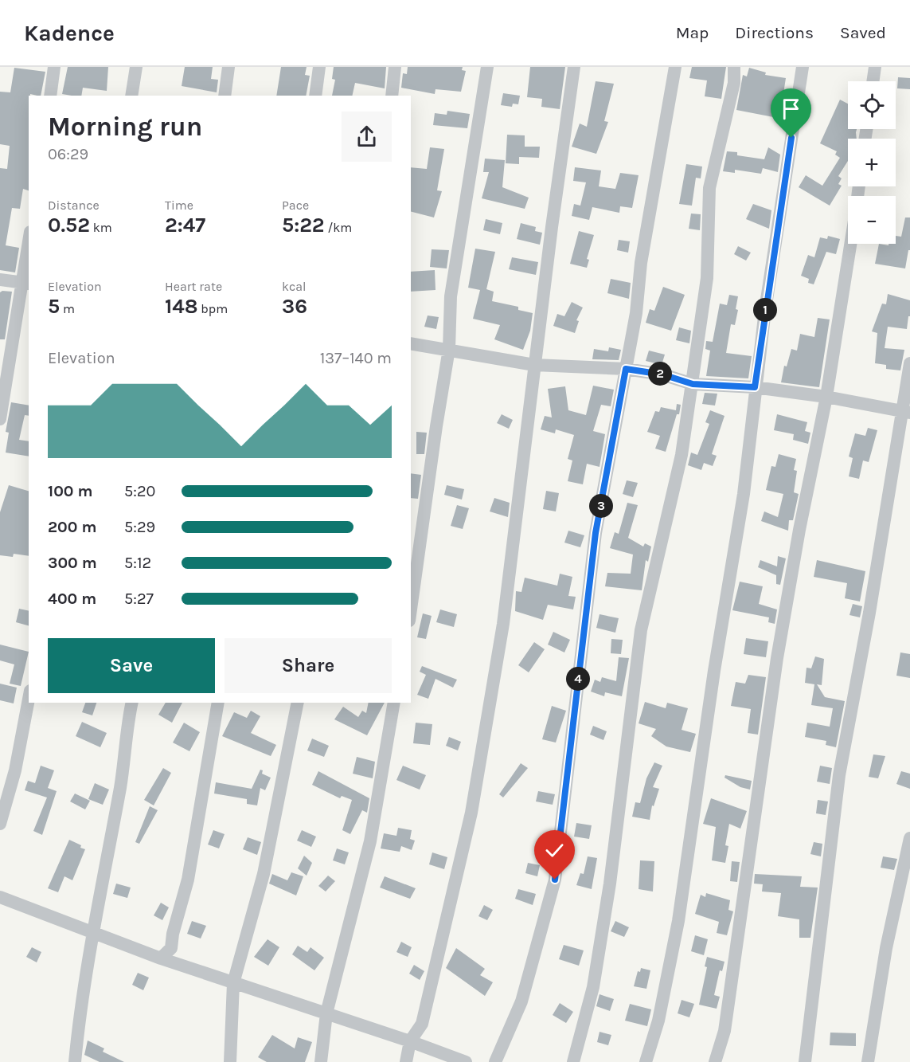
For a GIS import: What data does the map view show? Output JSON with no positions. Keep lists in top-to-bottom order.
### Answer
{
  "page": {
    "header": "Kadence",
    "nav": ["Map", "Directions", "Saved"],
    "map_buttons": ["+", "−"],
    "heading": ["Morning run", "06:29"],
    "stats": [
      ["Distance", "0.52 km"],
      ["Time", "2:47"],
      ["Pace", "5:22 /km"],
      ["Elevation", "5 m"],
      ["Heart rate", "148 bpm"],
      ["kcal", "36"]
    ],
    "pins": [
      "1",
      "2",
      "3",
      "4"
    ],
    "chart": ["Elevation", "137–140 m"],
    "list": [
      {
        "name": "100 m",
        "note": "5:20"
      },
      {
        "name": "200 m",
        "note": "5:29"
      },
      {
        "name": "300 m",
        "note": "5:12"
      },
      {
        "name": "400 m",
        "note": "5:27"
      }
    ],
    "buttons": ["Save", "Share"]
  }
}
